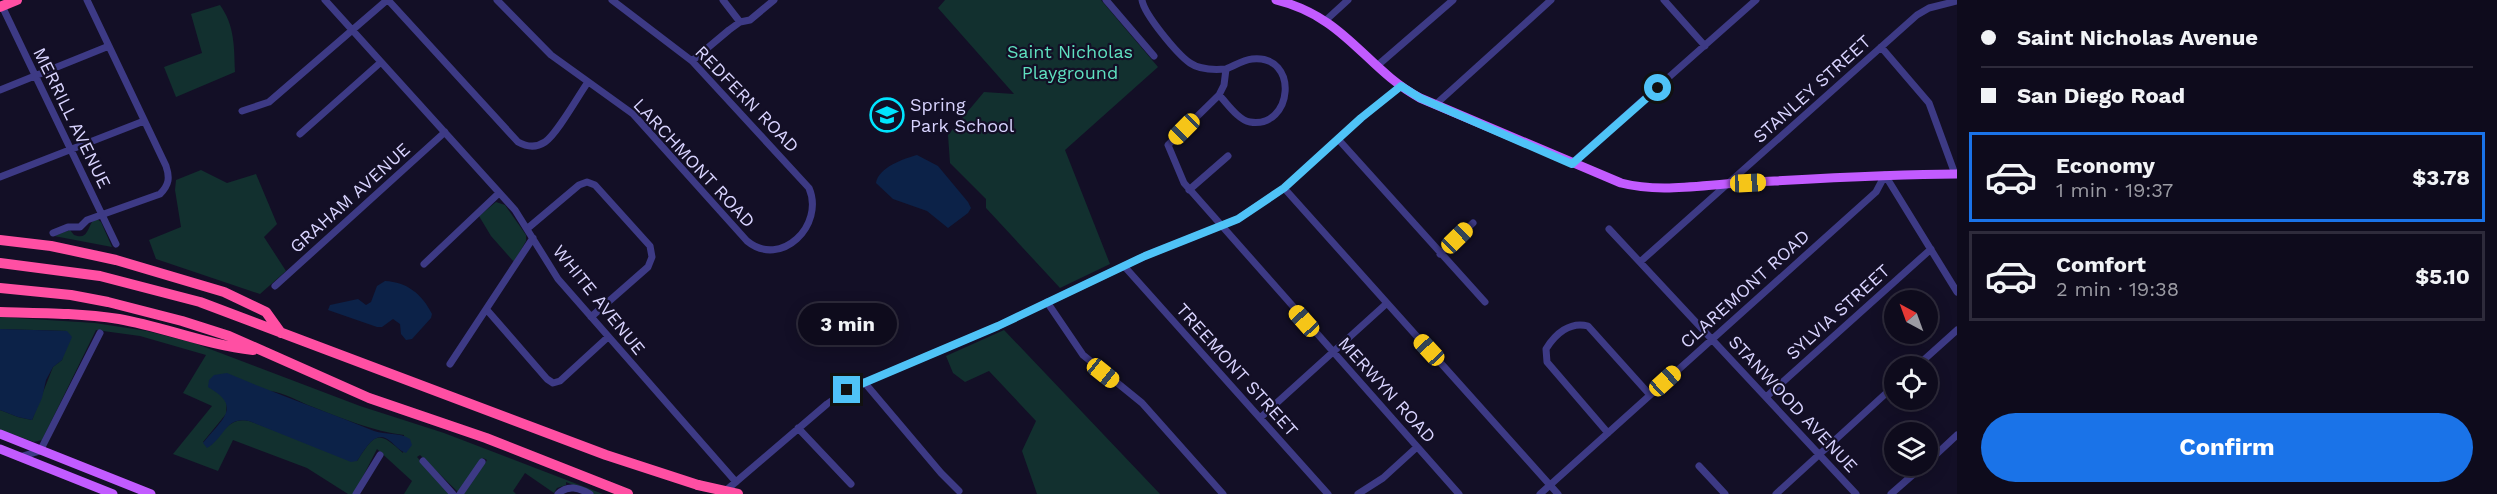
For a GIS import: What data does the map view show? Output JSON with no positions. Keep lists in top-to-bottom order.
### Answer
{
  "streets": {
    "street": [
      "STANLEY STREET",
      "REDFERN ROAD",
      "MERRILL AVENUE",
      "LARCHMONT ROAD",
      "GRAHAM AVENUE",
      "CLAREMONT ROAD",
      "WHITE AVENUE",
      "SYLVIA STREET",
      "TREEMONT STREET",
      "MERWYN ROAD",
      "STANWOOD AVENUE"
    ]
  },
  "crossings": [
    ["STANLEY STREET", "STANWOOD AVENUE"],
    ["REDFERN ROAD", "LARCHMONT ROAD"],
    ["GRAHAM AVENUE", "WHITE AVENUE"],
    ["CLAREMONT ROAD", "STANWOOD AVENUE"],
    ["SYLVIA STREET", "STANWOOD AVENUE"]
  ],
  "parks": ["Saint Nicholas Playground"],
  "places": {
    "school or university": ["Spring Park School"]
  },
  "north": "top left",
  "page": {
    "banner": ["Saint Nicholas Avenue", "San Diego Road"],
    "list": [
      {
        "name": "Economy",
        "note": "1 min · 19:37",
        "value": "$3.78"
      },
      {
        "name": "Comfort",
        "note": "2 min · 19:38",
        "value": "$5.10"
      }
    ],
    "bubble": "3 min",
    "buttons": "Confirm"
  }
}
